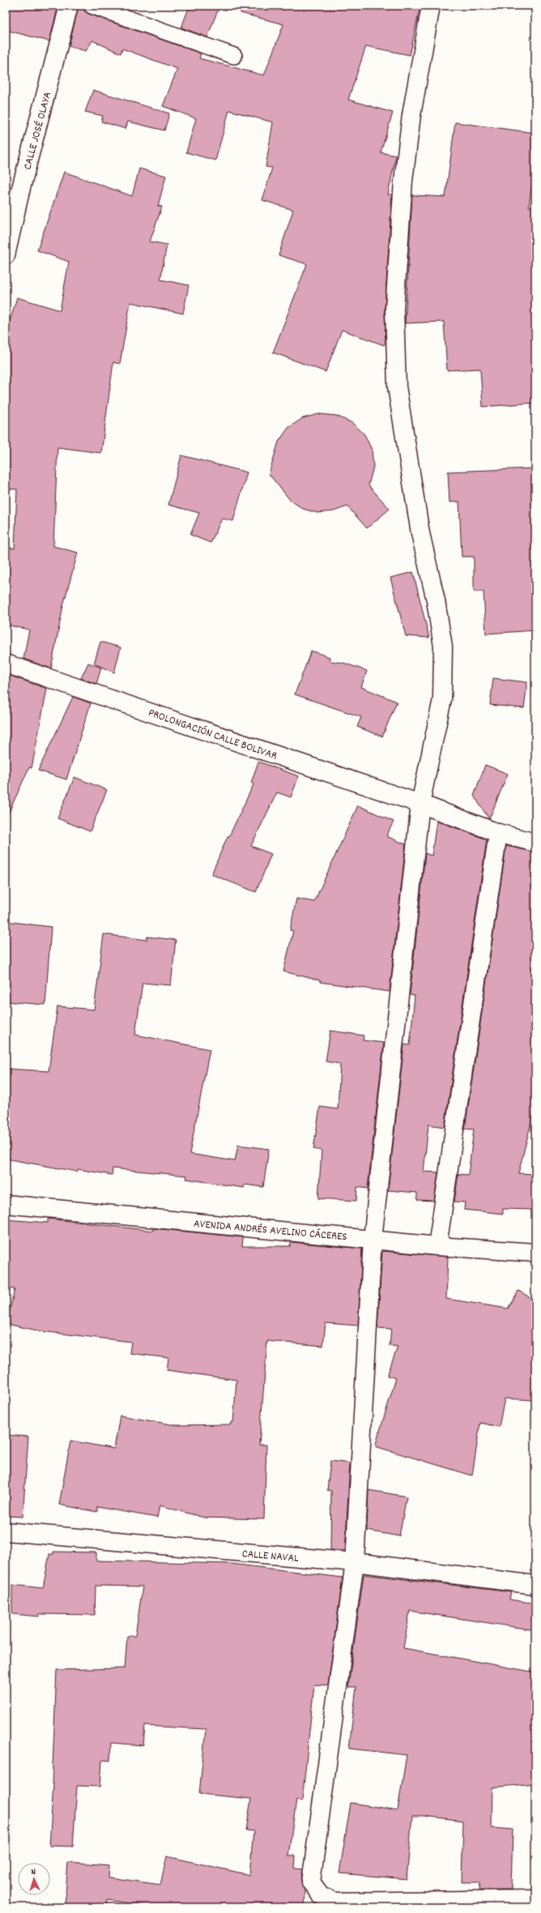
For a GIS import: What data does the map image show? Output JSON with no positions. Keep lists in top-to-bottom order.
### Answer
{
  "streets": {
    "street": [
      "CALLE JOSÉ OLAYA",
      "PROLONGACIÓN CALLE BOLIVAR",
      "AVENIDA ANDRÉS AVELINO CÁCERES",
      "CALLE NAVAL"
    ]
  },
  "north": "top"
}
